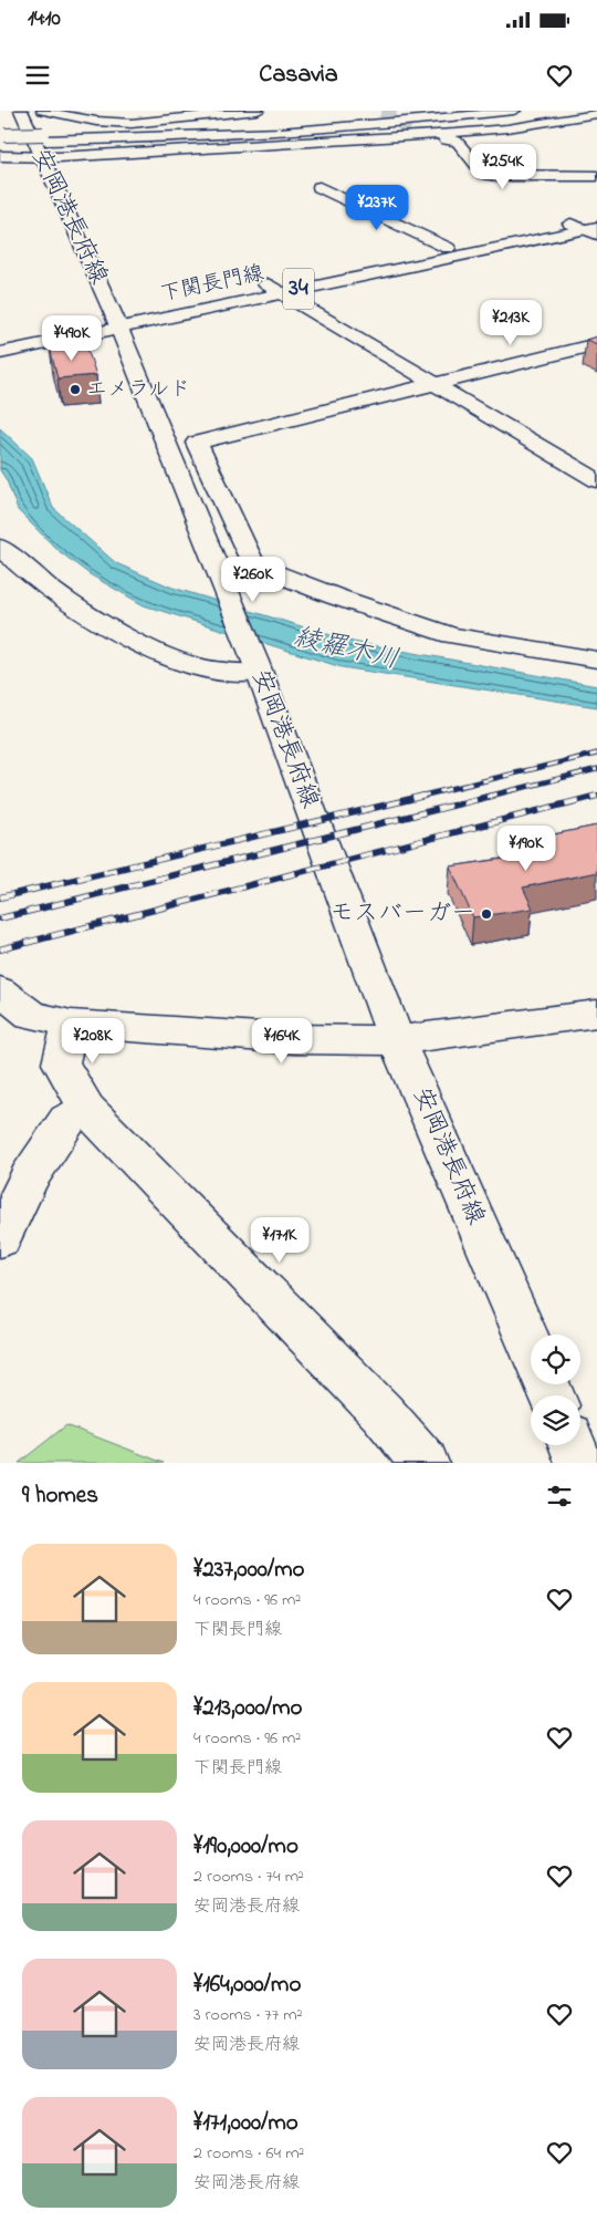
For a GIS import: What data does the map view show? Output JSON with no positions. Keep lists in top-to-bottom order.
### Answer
{
  "streets": {
    "main road": ["安岡港長府線", "下関長門線", "34"]
  },
  "crossings": [
    ["安岡港長府線", "下関長門線"]
  ],
  "water": ["綾羅木川"],
  "places": ["エメラルド", "モスバーガー"],
  "page": {
    "status": "14:10",
    "header": "Casavia",
    "price": [
      "¥254K",
      "¥237K",
      "¥213K",
      "¥490K",
      "¥260K",
      "¥190K",
      "¥208K",
      "¥164K",
      "¥171K"
    ],
    "heading": "9 homes",
    "list": [
      {
        "name": "¥237,000/mo",
        "note": "4 rooms · 96 m² · 下関長門線"
      },
      {
        "name": "¥213,000/mo",
        "note": "4 rooms · 96 m² · 下関長門線"
      },
      {
        "name": "¥190,000/mo",
        "note": "2 rooms · 74 m² · 安岡港長府線"
      },
      {
        "name": "¥164,000/mo",
        "note": "3 rooms · 77 m² · 安岡港長府線"
      },
      {
        "name": "¥171,000/mo",
        "note": "2 rooms · 64 m² · 安岡港長府線"
      }
    ]
  }
}
